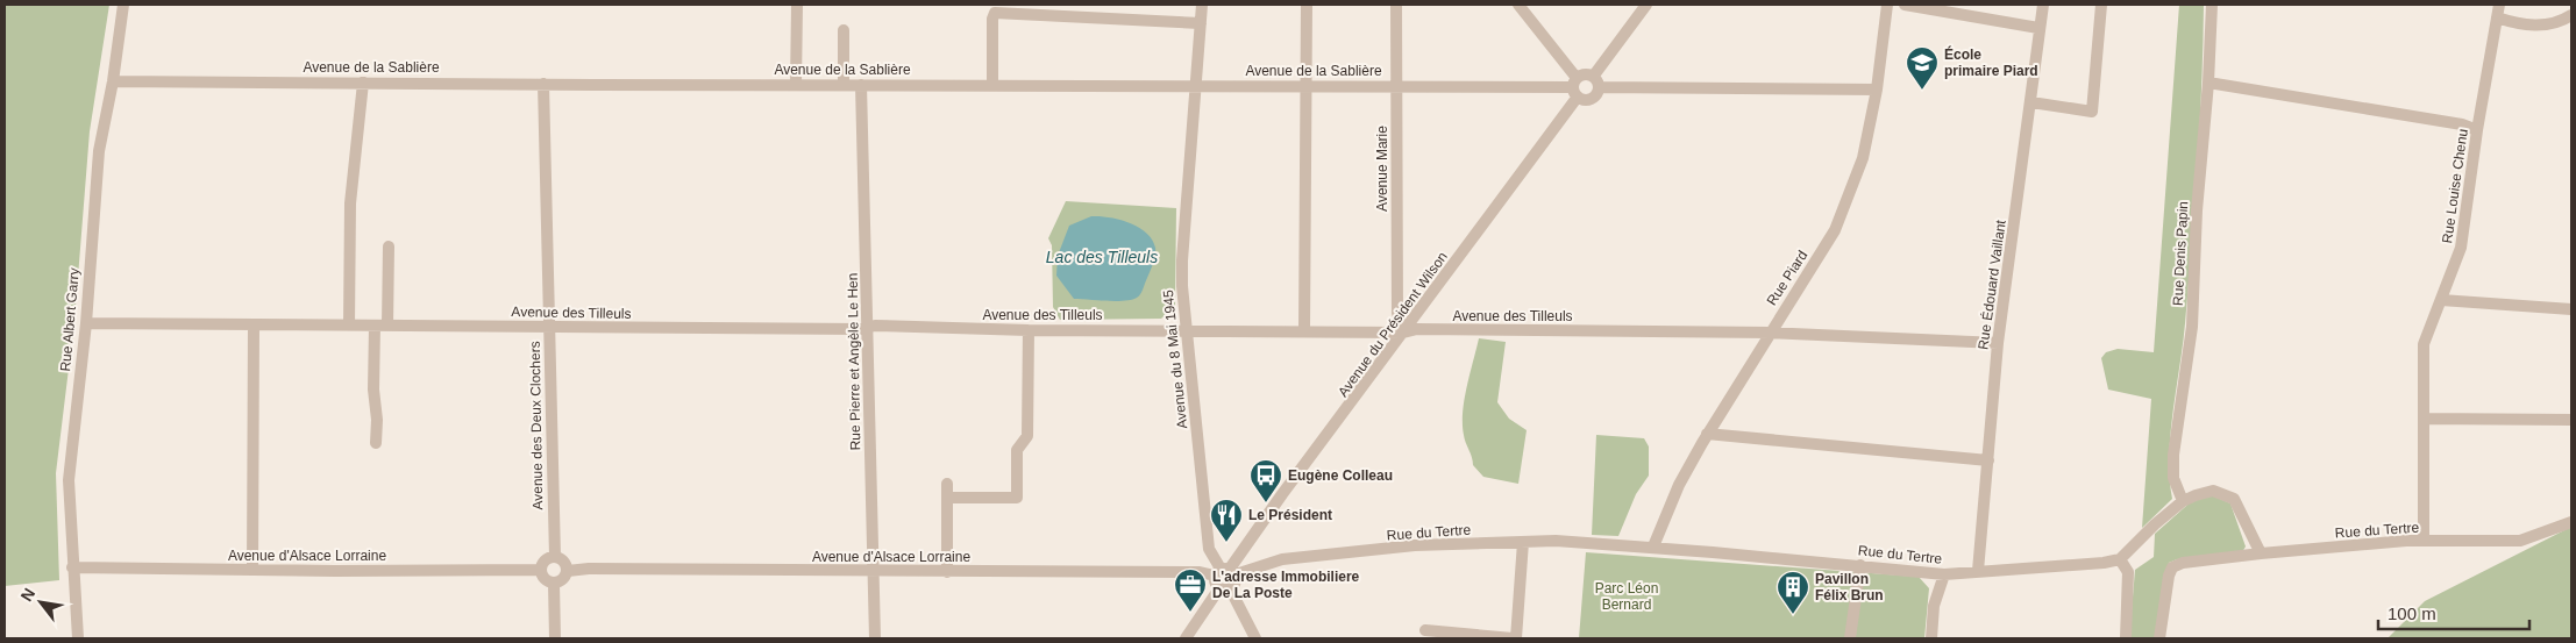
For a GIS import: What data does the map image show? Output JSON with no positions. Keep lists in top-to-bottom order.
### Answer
{
  "streets": {
    "street": [
      "Avenue de la Sablière",
      "Avenue Marie",
      "Rue Louise Chenu",
      "Rue Denis Papin",
      "Rue Piard",
      "Rue Édouard Vaillant",
      "Avenue des Tilleuls",
      "Rue Albert Garry",
      "Avenue du Président Wilson",
      "Avenue du 8 Mai 1945",
      "Rue Pierre et Angèle Le Hen",
      "Avenue des Deux Clochers",
      "Rue du Tertre",
      "Avenue d'Alsace Lorraine"
    ]
  },
  "crossings": [
    ["Avenue de la Sablière", "Avenue Marie"],
    ["Avenue de la Sablière", "Rue Albert Garry"],
    ["Avenue de la Sablière", "Avenue du Président Wilson"],
    ["Avenue de la Sablière", "Avenue du 8 Mai 1945"],
    ["Avenue de la Sablière", "Rue Pierre et Angèle Le Hen"],
    ["Avenue de la Sablière", "Avenue des Deux Clochers"],
    ["Avenue Marie", "Avenue des Tilleuls"],
    ["Avenue Marie", "Avenue du Président Wilson"],
    ["Rue Louise Chenu", "Rue du Tertre"],
    ["Rue Piard", "Avenue des Tilleuls"],
    ["Rue Piard", "Rue du Tertre"],
    ["Rue Édouard Vaillant", "Avenue des Tilleuls"],
    ["Rue Édouard Vaillant", "Rue du Tertre"],
    ["Avenue des Tilleuls", "Rue Albert Garry"],
    ["Avenue des Tilleuls", "Avenue du Président Wilson"],
    ["Avenue des Tilleuls", "Avenue du 8 Mai 1945"],
    ["Avenue des Tilleuls", "Rue Pierre et Angèle Le Hen"],
    ["Avenue des Tilleuls", "Avenue des Deux Clochers"],
    ["Rue Albert Garry", "Avenue d'Alsace Lorraine"],
    ["Avenue du Président Wilson", "Avenue du 8 Mai 1945"],
    ["Avenue du Président Wilson", "Rue du Tertre"],
    ["Avenue du Président Wilson", "Avenue d'Alsace Lorraine"],
    ["Avenue du 8 Mai 1945", "Rue du Tertre"],
    ["Avenue du 8 Mai 1945", "Avenue d'Alsace Lorraine"],
    ["Rue Pierre et Angèle Le Hen", "Avenue d'Alsace Lorraine"],
    ["Avenue des Deux Clochers", "Avenue d'Alsace Lorraine"],
    ["Rue du Tertre", "Avenue d'Alsace Lorraine"]
  ],
  "water": ["Lac des Tilleuls"],
  "parks": ["Parc Léon Bernard"],
  "places": {
    "school or university": ["École primaire Piard"],
    "bus stop": ["Eugène Colleau"],
    "restaurant": ["Le Président"],
    "office": ["L'adresse Immobiliere De La Poste"],
    "building": ["Pavillon Félix Brun"]
  },
  "scale_bar": "100 m",
  "north": "top left"
}
